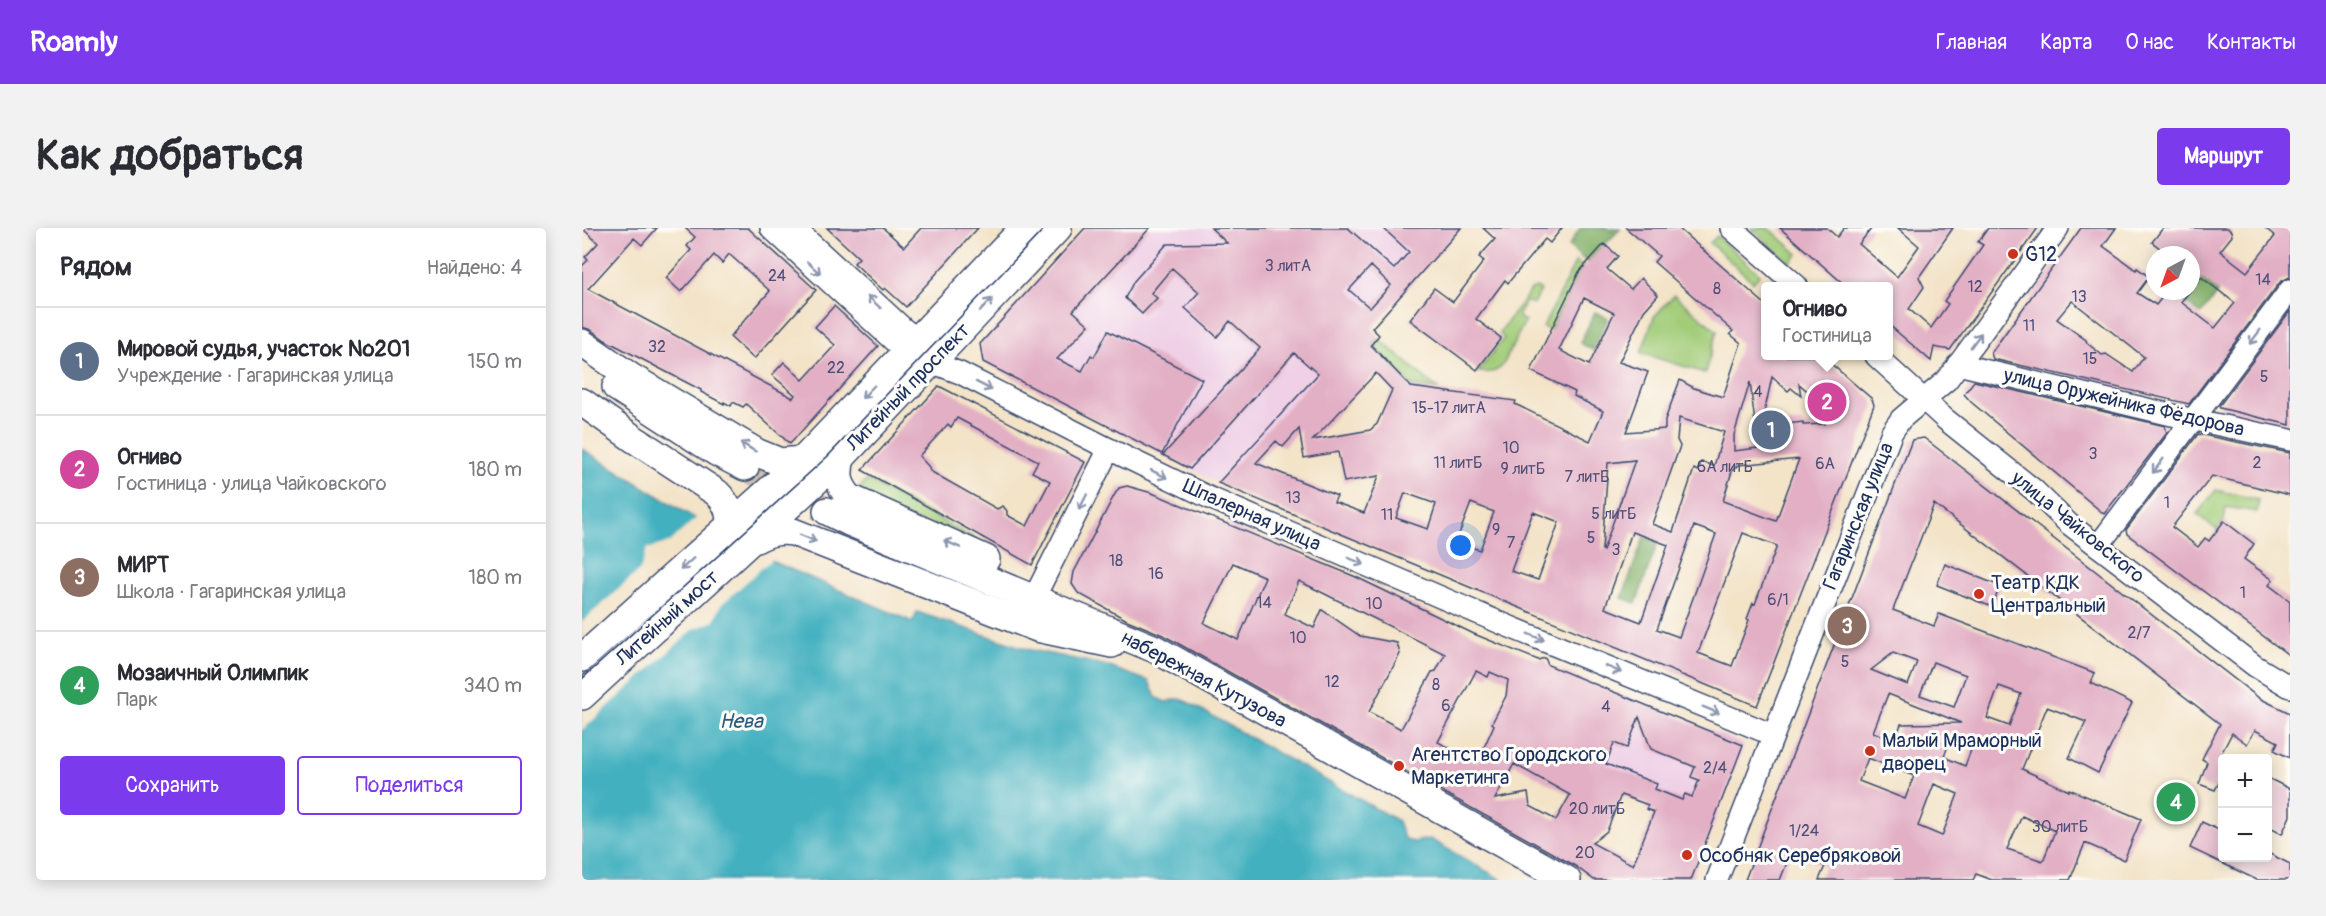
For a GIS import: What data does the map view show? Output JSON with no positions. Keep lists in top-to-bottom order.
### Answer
{
  "streets": {
    "main road": ["Литейный проспект", "Литейный мост", "набережная Кутузова"],
    "street": [
      "улица Оружейника Фёдорова",
      "Шпалерная улица",
      "Гагаринская улица",
      "улица Чайковского"
    ]
  },
  "crossings": [
    ["Литейный проспект", "Шпалерная улица"],
    ["Литейный проспект", "Литейный мост"],
    ["улица Оружейника Фёдорова", "Гагаринская улица"],
    ["Шпалерная улица", "Гагаринская улица"],
    ["Гагаринская улица", "улица Чайковского"]
  ],
  "water": ["Нева"],
  "places": [
    "G12",
    "Театр КДК Центральный",
    "Малый Мраморный дворец",
    "Агентство Городского Маркетинга",
    "Особняк Серебряковой"
  ],
  "house_numbers": [
    "3 литА",
    "24",
    "14",
    "12",
    "8",
    "13",
    "11",
    "32",
    "15",
    "22",
    "5",
    "4",
    "15-17 литА",
    "10",
    "3",
    "11 литБ",
    "2",
    "6А",
    "6А литБ",
    "9 литБ",
    "7 литБ",
    "13",
    "1",
    "5 литБ",
    "11",
    "9",
    "5",
    "7",
    "3",
    "18",
    "16",
    "1",
    "6/1",
    "14",
    "10",
    "2/7",
    "10",
    "5",
    "12",
    "8",
    "6",
    "4",
    "2/4",
    "20 литБ",
    "30 литБ",
    "1/24",
    "20"
  ],
  "north": "bottom left",
  "page": {
    "header": "Roamly",
    "nav": [
      "Главная",
      "Карта",
      "О нас",
      "Контакты"
    ],
    "buttons": [
      "Маршрут",
      ["Сохранить", "Поделиться"]
    ],
    "title": "Как добраться",
    "heading": ["Рядом", "Найдено: 4"],
    "popup": ["Огниво", "Гостиница"],
    "list": [
      {
        "mark": "1",
        "name": "Мировой судья, участок №201",
        "note": "Учреждение · Гагаринская улица",
        "value": "150 m"
      },
      {
        "mark": "2",
        "name": "Огниво",
        "note": "Гостиница · улица Чайковского",
        "value": "180 m"
      },
      {
        "mark": "3",
        "name": "МИРТ",
        "note": "Школа · Гагаринская улица",
        "value": "180 m"
      },
      {
        "mark": "4",
        "name": "Мозаичный Олимпик",
        "note": "Парк",
        "value": "340 m"
      }
    ],
    "pins": [
      "2",
      "1",
      "3",
      "4"
    ],
    "map_buttons": ["+", "−"]
  }
}
